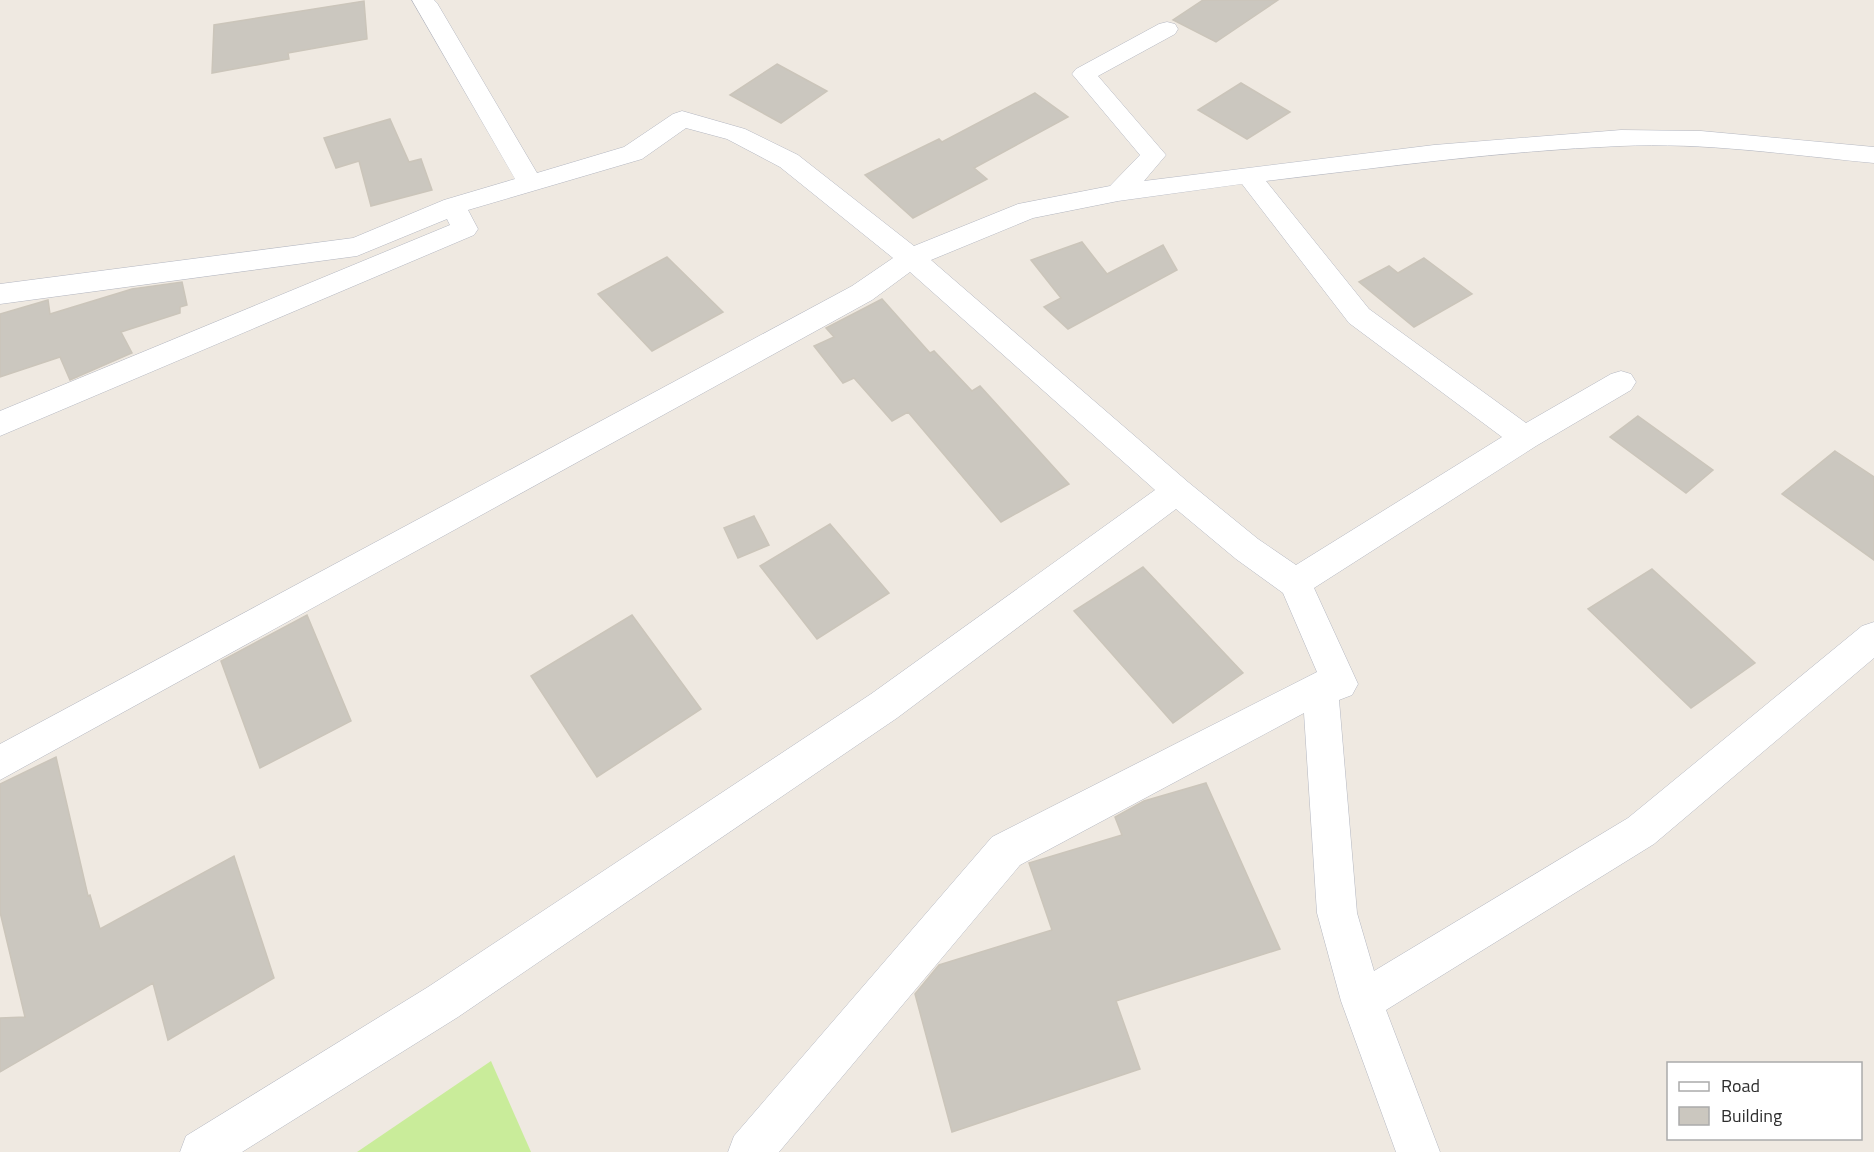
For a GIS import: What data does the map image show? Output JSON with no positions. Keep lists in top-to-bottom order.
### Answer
{
  "legend": ["Road", "Building"]
}
